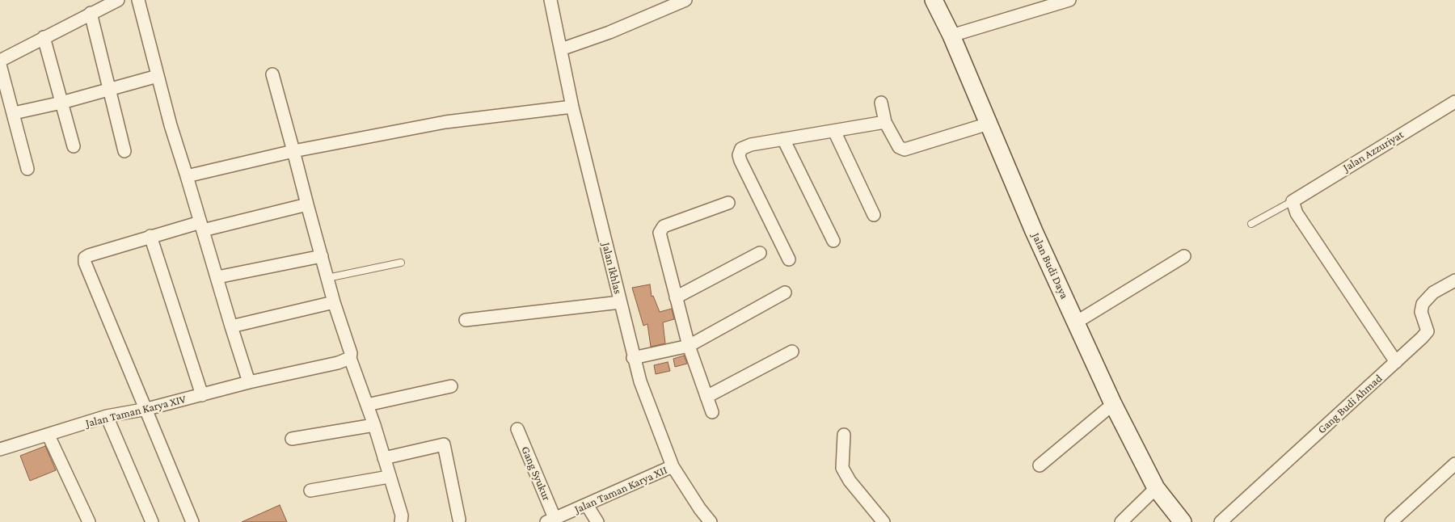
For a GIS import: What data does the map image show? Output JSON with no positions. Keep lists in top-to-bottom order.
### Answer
{
  "streets": {
    "street": [
      "Jalan Azzuriyat",
      "Jalan Budi Daya",
      "Jalan Ikhlas",
      "Gang Budi Ahmad",
      "Jalan Taman Karya XIV",
      "Gang Syukur",
      "Jalan Taman Karya XII"
    ]
  },
  "crossings": [
    ["Jalan Ikhlas", "Jalan Taman Karya XII"],
    ["Gang Syukur", "Jalan Taman Karya XII"]
  ]
}
